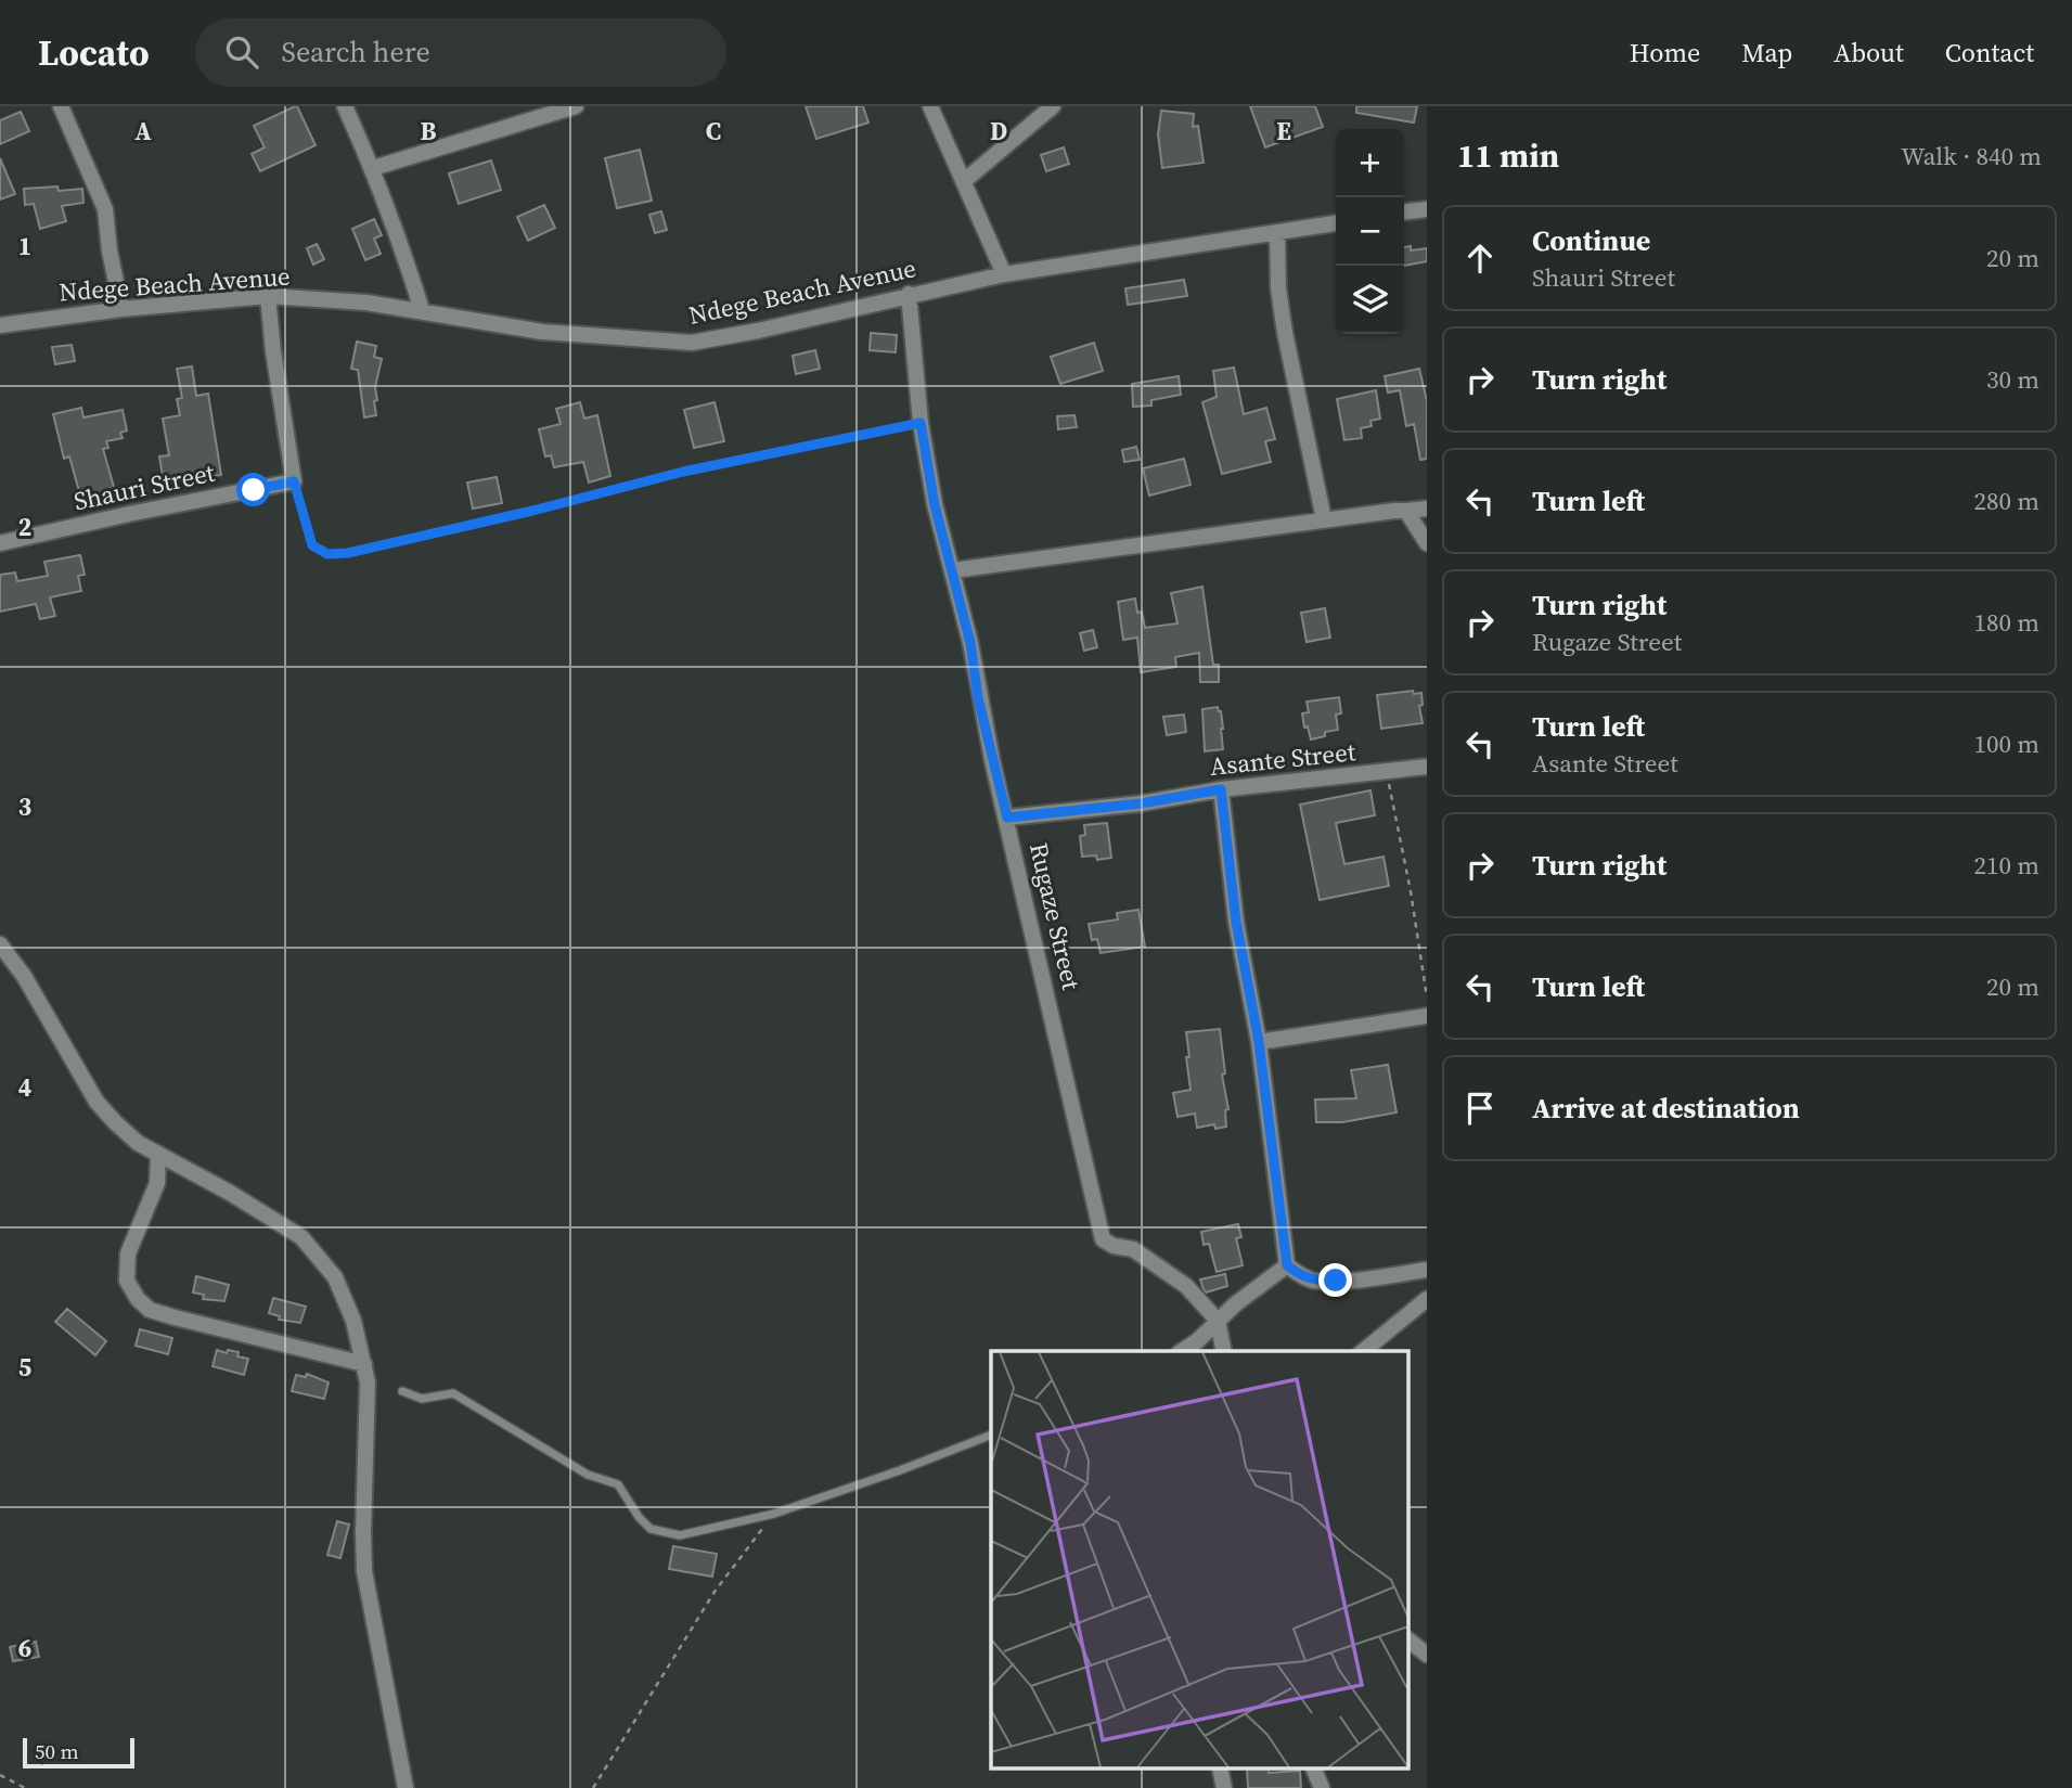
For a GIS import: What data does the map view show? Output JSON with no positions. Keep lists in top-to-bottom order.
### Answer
{
  "streets": {
    "street": [
      "Ndege Beach Avenue",
      "Shauri Street",
      "Asante Street",
      "Rugaze Street"
    ]
  },
  "crossings": [
    ["Ndege Beach Avenue", "Rugaze Street"],
    ["Asante Street", "Rugaze Street"]
  ],
  "scale_bar": "50 m",
  "page": {
    "header": "Locato",
    "search": "Search here",
    "nav": [
      "Home",
      "Map",
      "About",
      "Contact"
    ],
    "heading": ["11 min", "Walk · 840 m"],
    "map_buttons": ["+", "−"],
    "list": [
      ["Continue", "Shauri Street", "20 m"],
      ["Turn right", "30 m"],
      ["Turn left", "280 m"],
      ["Turn right", "Rugaze Street", "180 m"],
      ["Turn left", "Asante Street", "100 m"],
      ["Turn right", "210 m"],
      ["Turn left", "20 m"],
      "Arrive at destination"
    ],
    "scale": "50 m"
  },
  "grid": {
    "columns": [
      "A",
      "B",
      "C",
      "D",
      "E"
    ],
    "rows": [
      "1",
      "2",
      "3",
      "4",
      "5",
      "6"
    ]
  }
}
